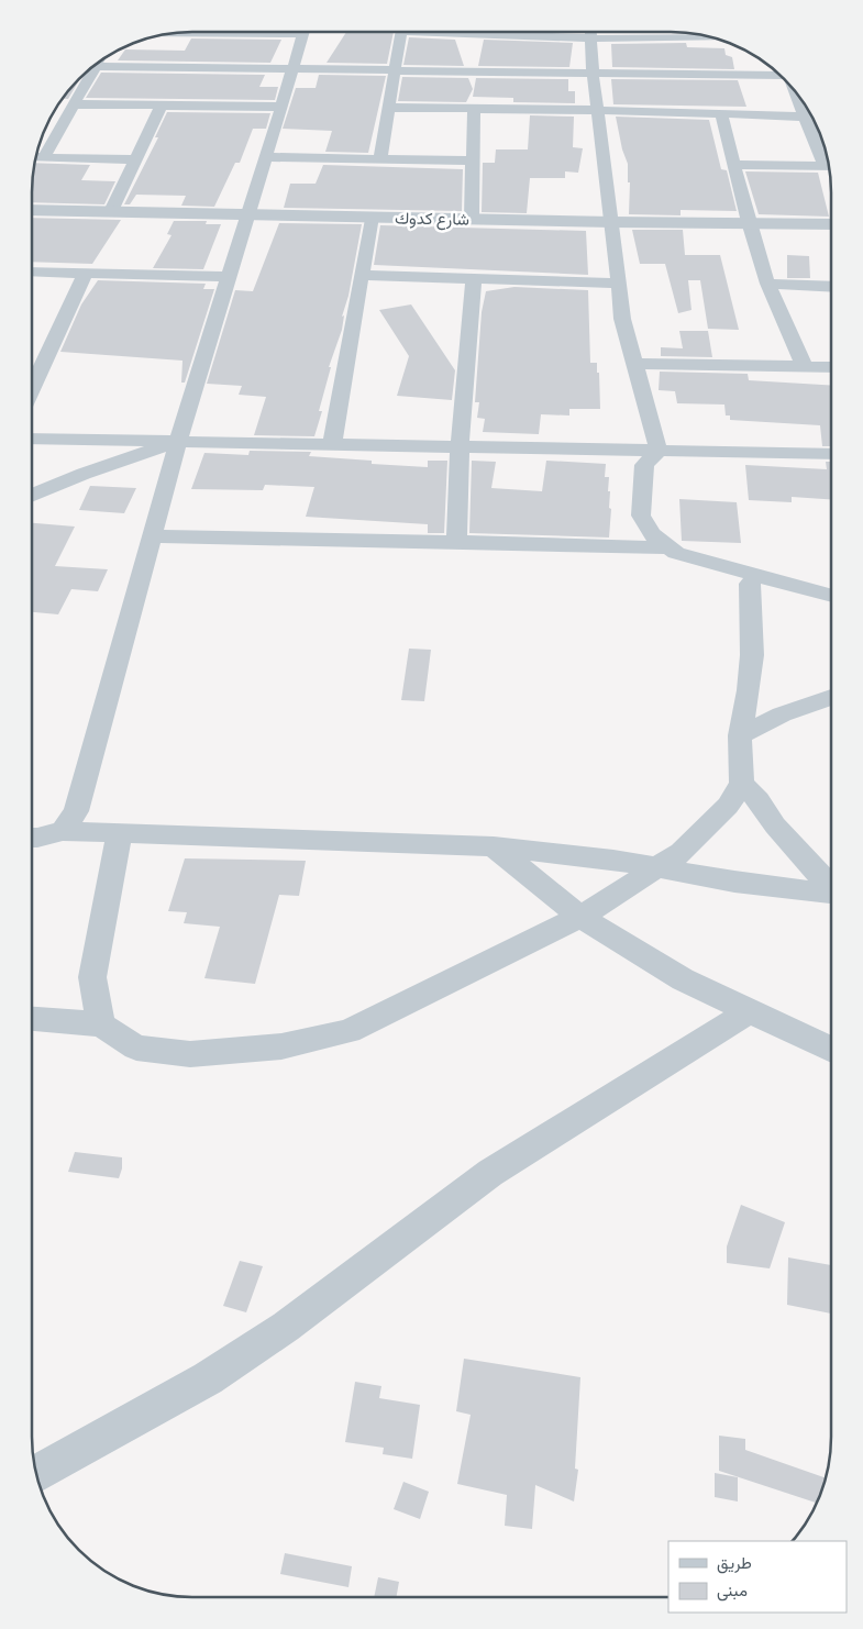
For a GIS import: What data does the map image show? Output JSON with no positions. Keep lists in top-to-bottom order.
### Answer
{
  "streets": {
    "street": ["شارع كدوك"]
  },
  "legend": ["طريق", "مبنى"]
}
